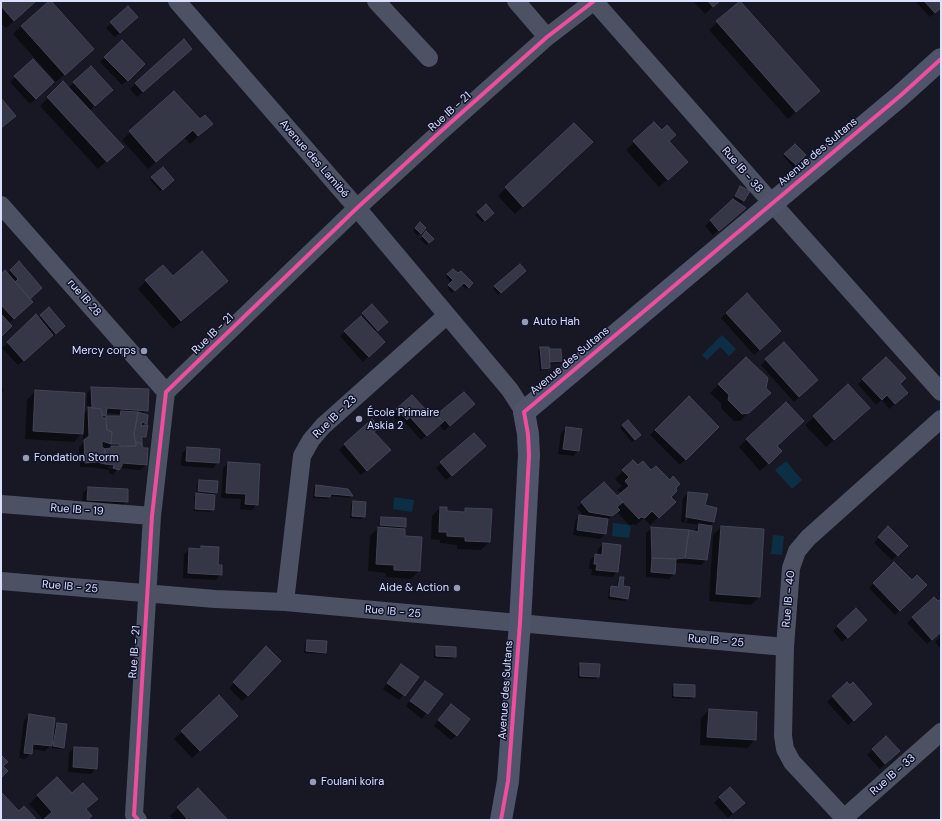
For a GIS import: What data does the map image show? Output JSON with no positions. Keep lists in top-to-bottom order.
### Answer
{
  "streets": {
    "street": [
      "Rue IB - 21",
      "Avenue des Sultans",
      "Avenue des Lamibé",
      "Rue IB - 38",
      "rue IB 28",
      "Rue IB - 23",
      "Rue IB - 19",
      "Rue IB - 25",
      "Rue IB - 40",
      "Rue IB - 33"
    ]
  },
  "crossings": [
    ["Rue IB - 21", "Avenue des Lamibé"],
    ["Rue IB - 21", "Rue IB - 38"],
    ["Rue IB - 21", "rue IB 28"],
    ["Rue IB - 21", "Rue IB - 19"],
    ["Rue IB - 21", "Rue IB - 25"],
    ["Avenue des Sultans", "Avenue des Lamibé"],
    ["Avenue des Sultans", "Rue IB - 38"],
    ["Avenue des Sultans", "Rue IB - 25"],
    ["Avenue des Lamibé", "Rue IB - 23"],
    ["Rue IB - 23", "Rue IB - 25"],
    ["Rue IB - 25", "Rue IB - 40"],
    ["Rue IB - 40", "Rue IB - 33"]
  ],
  "places": [
    "Auto Hah",
    "Mercy corps",
    "École Primaire Askia 2",
    "Fondation Storm",
    "Aide & Action",
    "Foulani koira"
  ]
}
